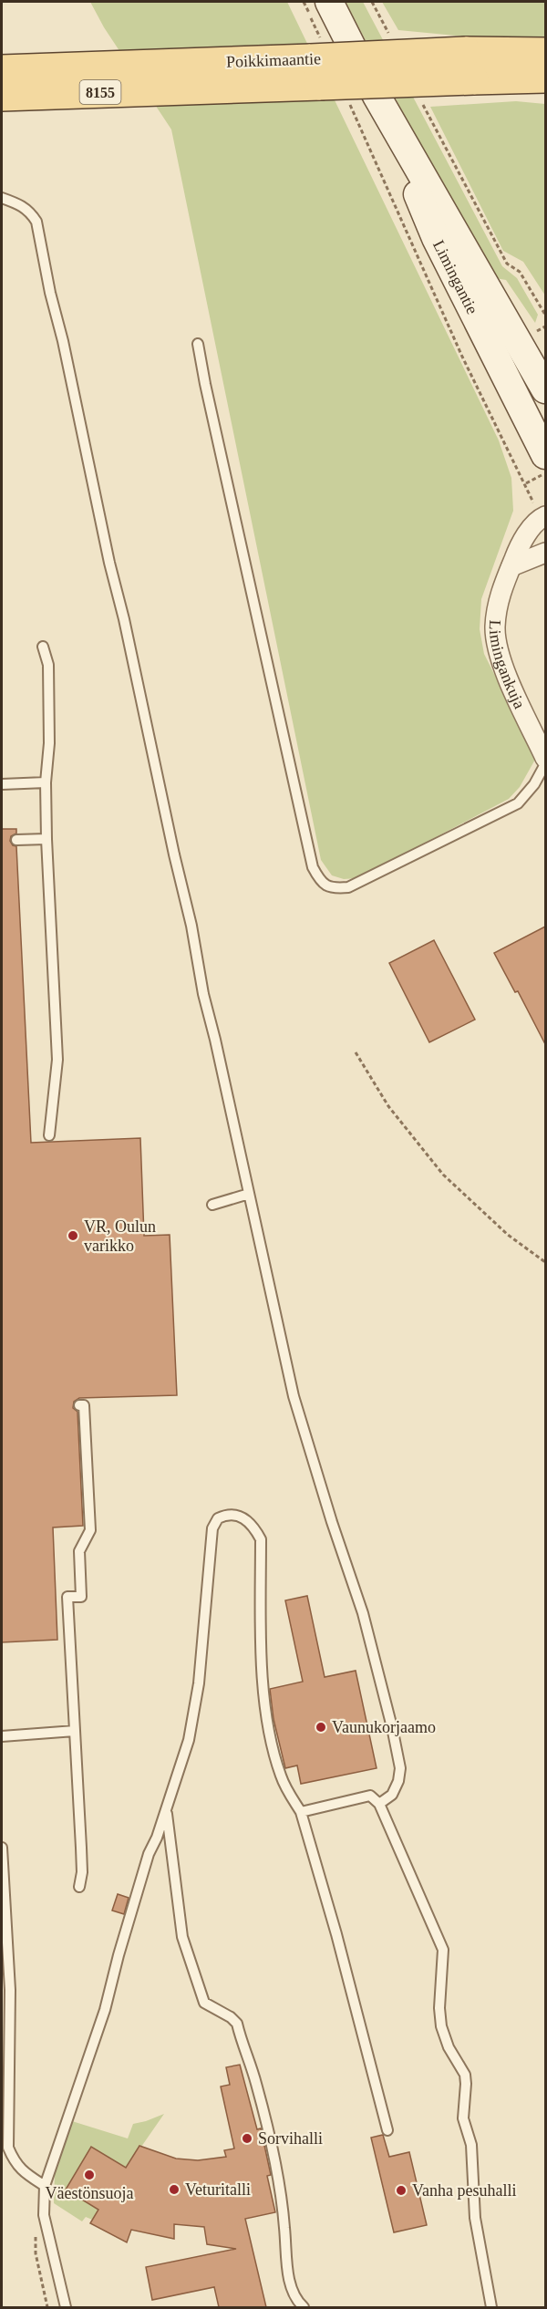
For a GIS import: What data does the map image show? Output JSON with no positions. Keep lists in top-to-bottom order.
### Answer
{
  "streets": {
    "main road": ["Poikkimaantie", "8155", "Limingantie"],
    "street": ["Limingankuja"]
  },
  "places": [
    "VR, Oulun varikko",
    "Vaunukorjaamo",
    "Sorvihalli",
    "Väestönsuoja",
    "Veturitalli",
    "Vanha pesuhalli"
  ]
}
